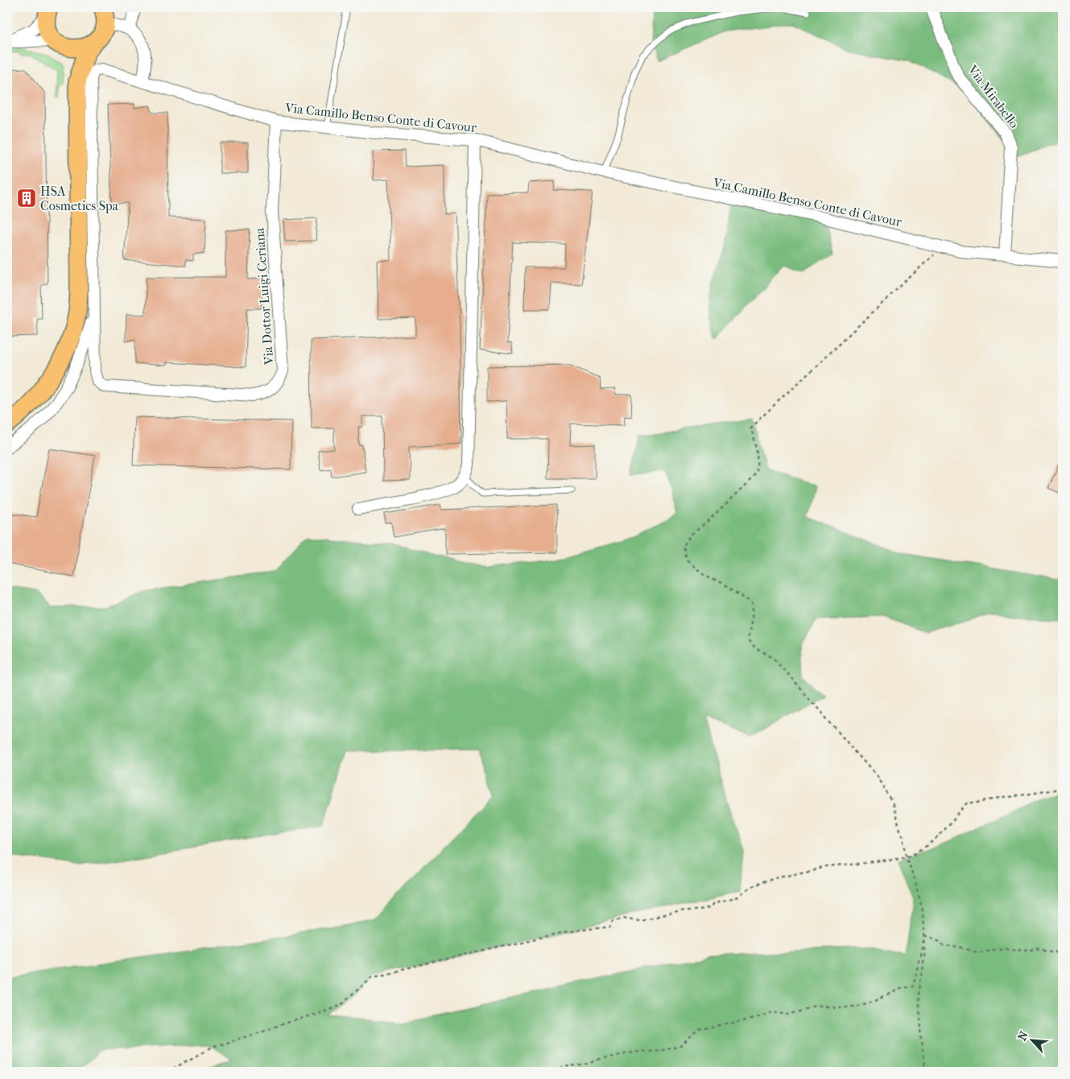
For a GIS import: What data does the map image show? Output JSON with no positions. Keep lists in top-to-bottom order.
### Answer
{
  "streets": {
    "street": ["Via Mirabello", "Via Camillo Benso Conte di Cavour", "Via Dottor Luigi Ceriana"]
  },
  "crossings": [
    ["Via Mirabello", "Via Camillo Benso Conte di Cavour"],
    ["Via Camillo Benso Conte di Cavour", "Via Dottor Luigi Ceriana"]
  ],
  "places": {
    "building": ["HSA Cosmetics Spa"]
  },
  "north": "top left"
}
